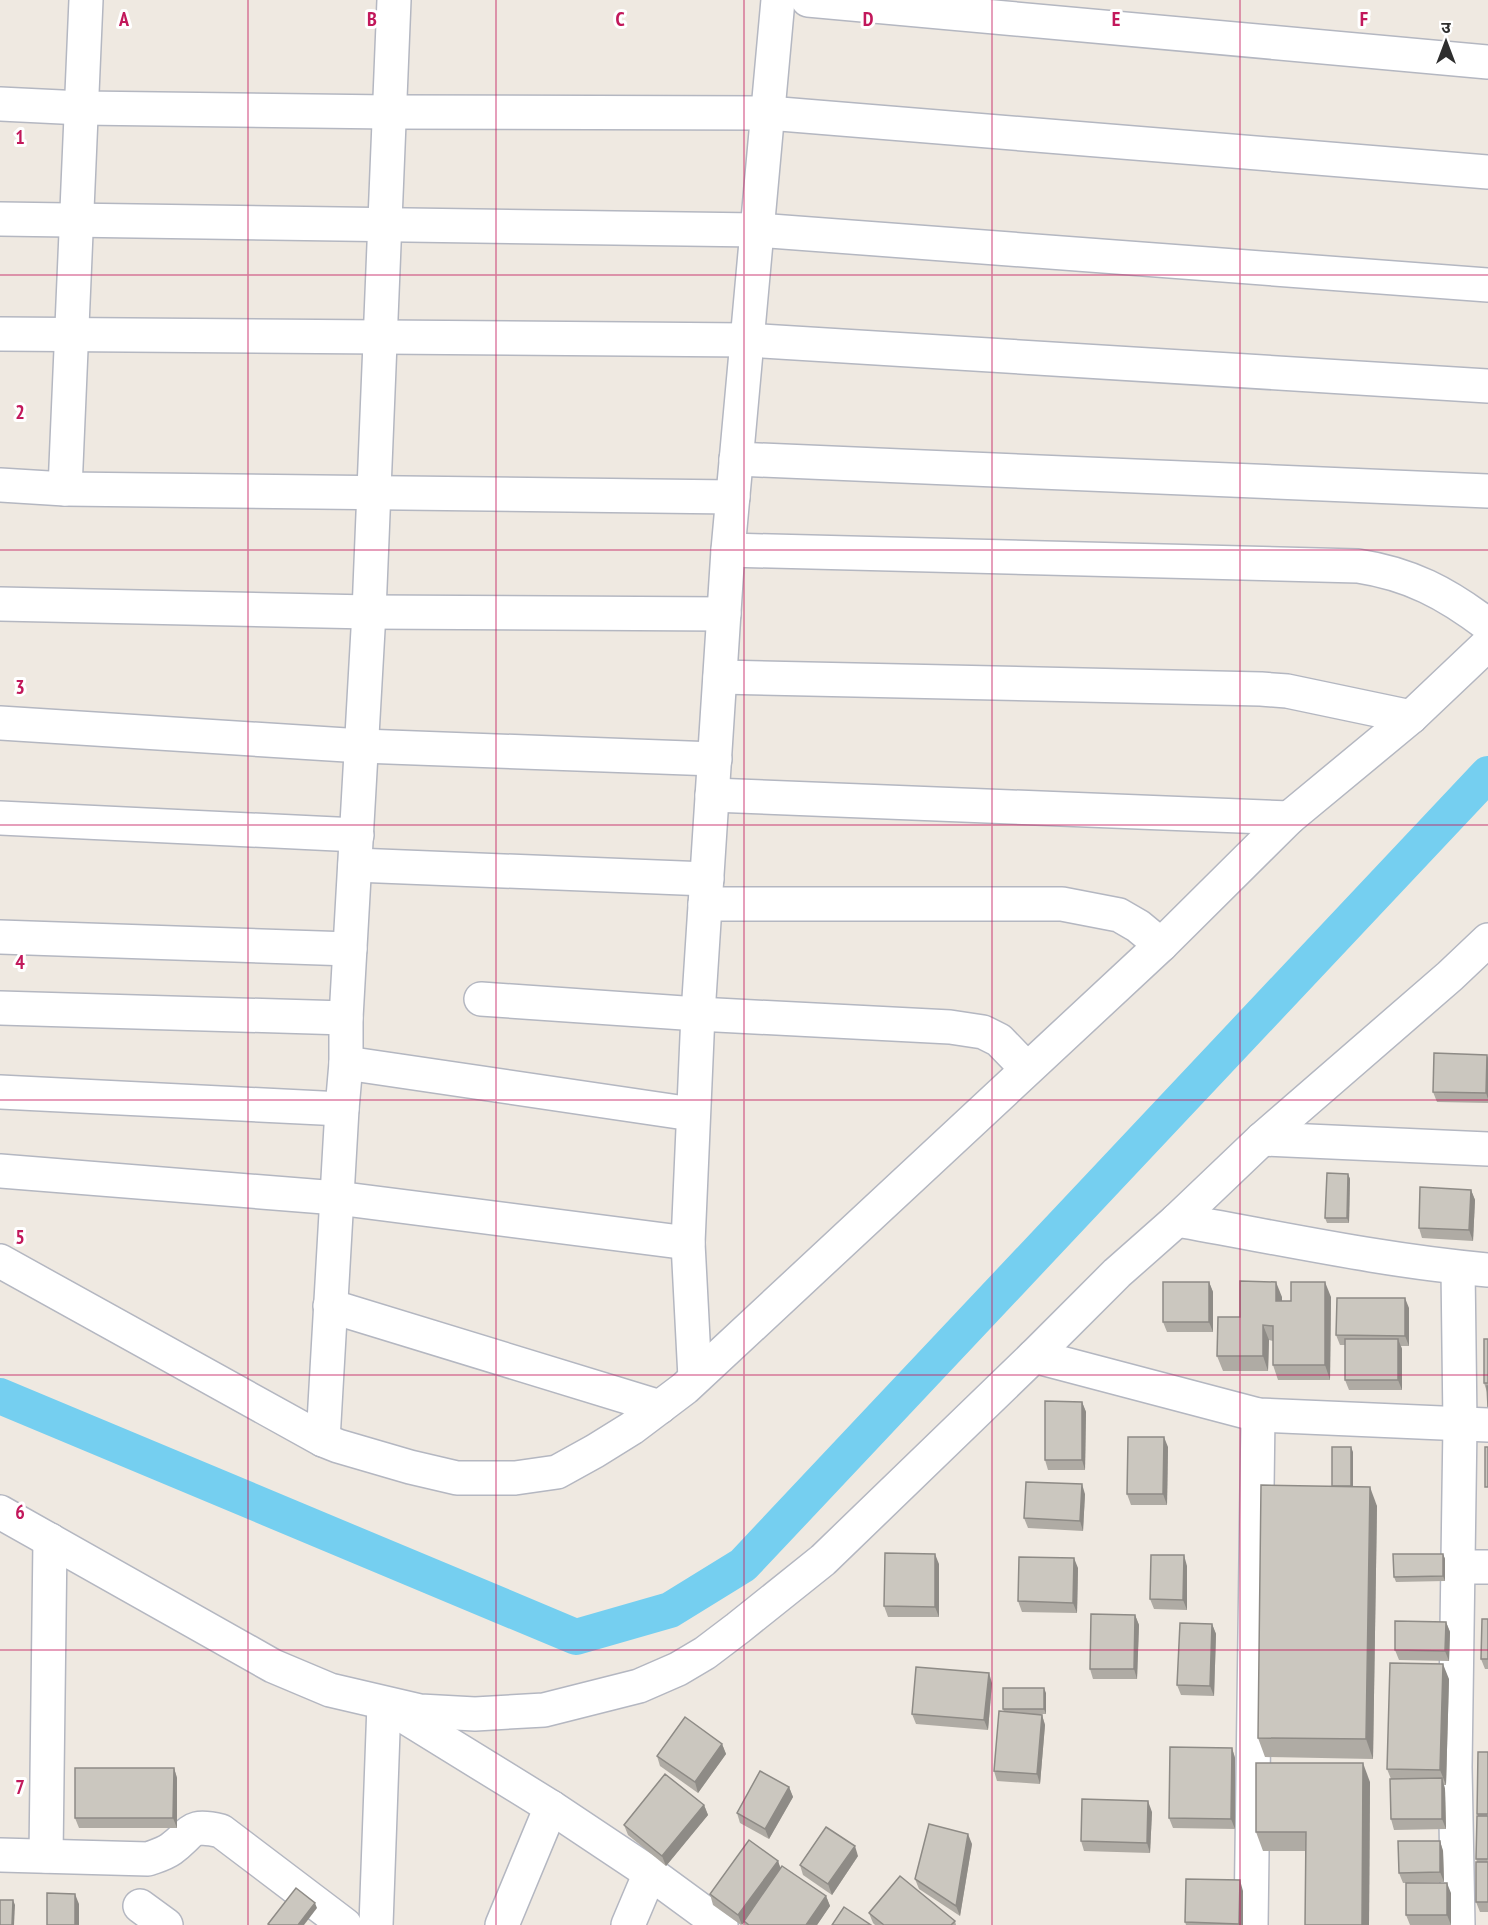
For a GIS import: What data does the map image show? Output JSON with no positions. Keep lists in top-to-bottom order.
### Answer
{
  "north": "top",
  "grid": {
    "columns": [
      "A",
      "B",
      "C",
      "D",
      "E",
      "F"
    ],
    "rows": [
      "1",
      "2",
      "3",
      "4",
      "5",
      "6",
      "7"
    ]
  }
}
